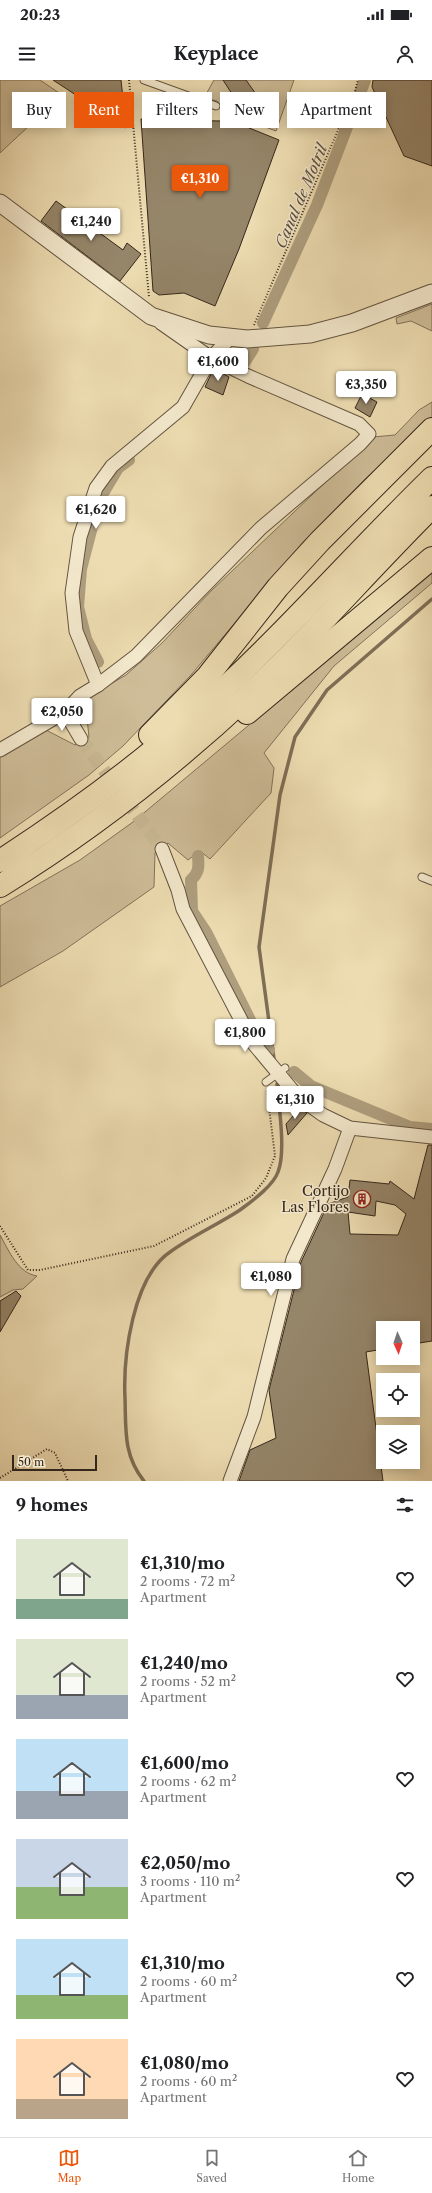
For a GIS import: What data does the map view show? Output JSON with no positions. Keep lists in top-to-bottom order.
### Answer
{
  "water": ["Canal de Motril"],
  "places": {
    "building": ["Cortijo Las Flores"]
  },
  "scale_bar": "50 m",
  "north": "bottom",
  "page": {
    "status": "20:23",
    "header": "Keyplace",
    "chip": [
      "Buy",
      "Rent",
      "Filters",
      "New",
      "Apartment"
    ],
    "price": [
      "€1,310",
      "€1,240",
      "€1,600",
      "€3,350",
      "€1,620",
      "€2,050",
      "€1,800",
      "€1,310",
      "€1,080"
    ],
    "scale": "50 m",
    "heading": "9 homes",
    "list": [
      {
        "name": "€1,310/mo",
        "note": "2 rooms · 72 m² · Apartment"
      },
      {
        "name": "€1,240/mo",
        "note": "2 rooms · 52 m² · Apartment"
      },
      {
        "name": "€1,600/mo",
        "note": "2 rooms · 62 m² · Apartment"
      },
      {
        "name": "€2,050/mo",
        "note": "3 rooms · 110 m² · Apartment"
      },
      {
        "name": "€1,310/mo",
        "note": "2 rooms · 60 m² · Apartment"
      },
      {
        "name": "€1,080/mo",
        "note": "2 rooms · 60 m² · Apartment"
      }
    ],
    "tabs": ["Map", "Saved", "Home"]
  }
}
